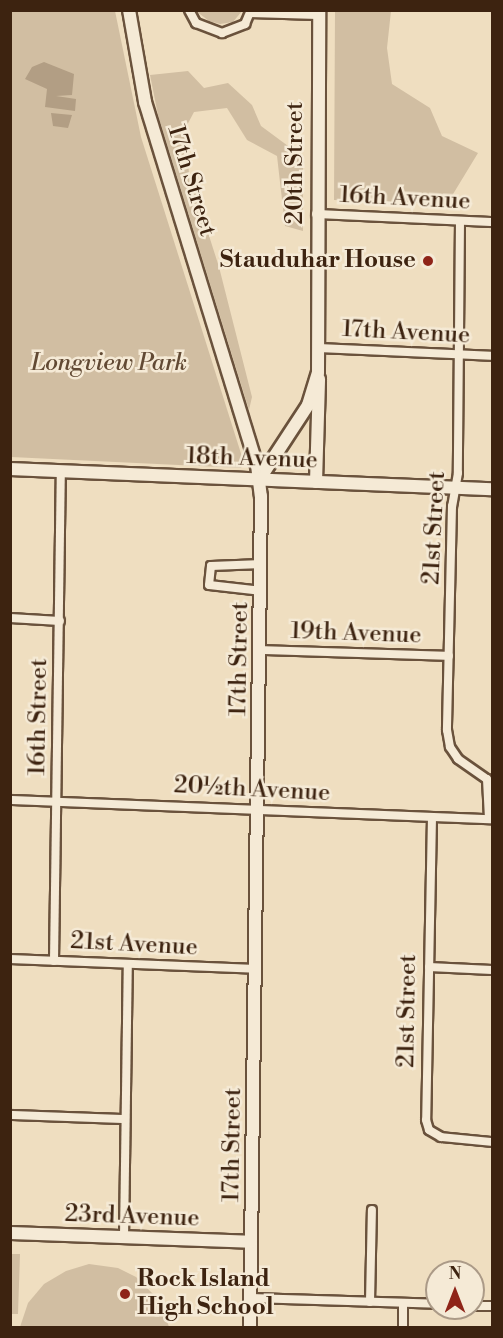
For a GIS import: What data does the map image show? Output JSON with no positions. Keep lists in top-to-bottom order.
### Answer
{
  "streets": {
    "street": [
      "20th Street",
      "17th Street",
      "16th Avenue",
      "17th Avenue",
      "18th Avenue",
      "21st Street",
      "19th Avenue",
      "16th Street",
      "20½th Avenue",
      "21st Avenue",
      "23rd Avenue"
    ]
  },
  "crossings": [
    ["20th Street", "17th Street"],
    ["20th Street", "16th Avenue"],
    ["20th Street", "17th Avenue"],
    ["20th Street", "18th Avenue"],
    ["17th Street", "18th Avenue"],
    ["17th Street", "19th Avenue"],
    ["17th Street", "20½th Avenue"],
    ["17th Street", "21st Avenue"],
    ["17th Street", "23rd Avenue"],
    ["16th Avenue", "21st Street"],
    ["17th Avenue", "21st Street"],
    ["18th Avenue", "21st Street"],
    ["18th Avenue", "16th Street"],
    ["21st Street", "19th Avenue"],
    ["21st Street", "20½th Avenue"],
    ["16th Street", "20½th Avenue"],
    ["16th Street", "21st Avenue"]
  ],
  "parks": ["Longview Park"],
  "places": ["Stauduhar House", "Rock Island High School"],
  "north": "top"
}
